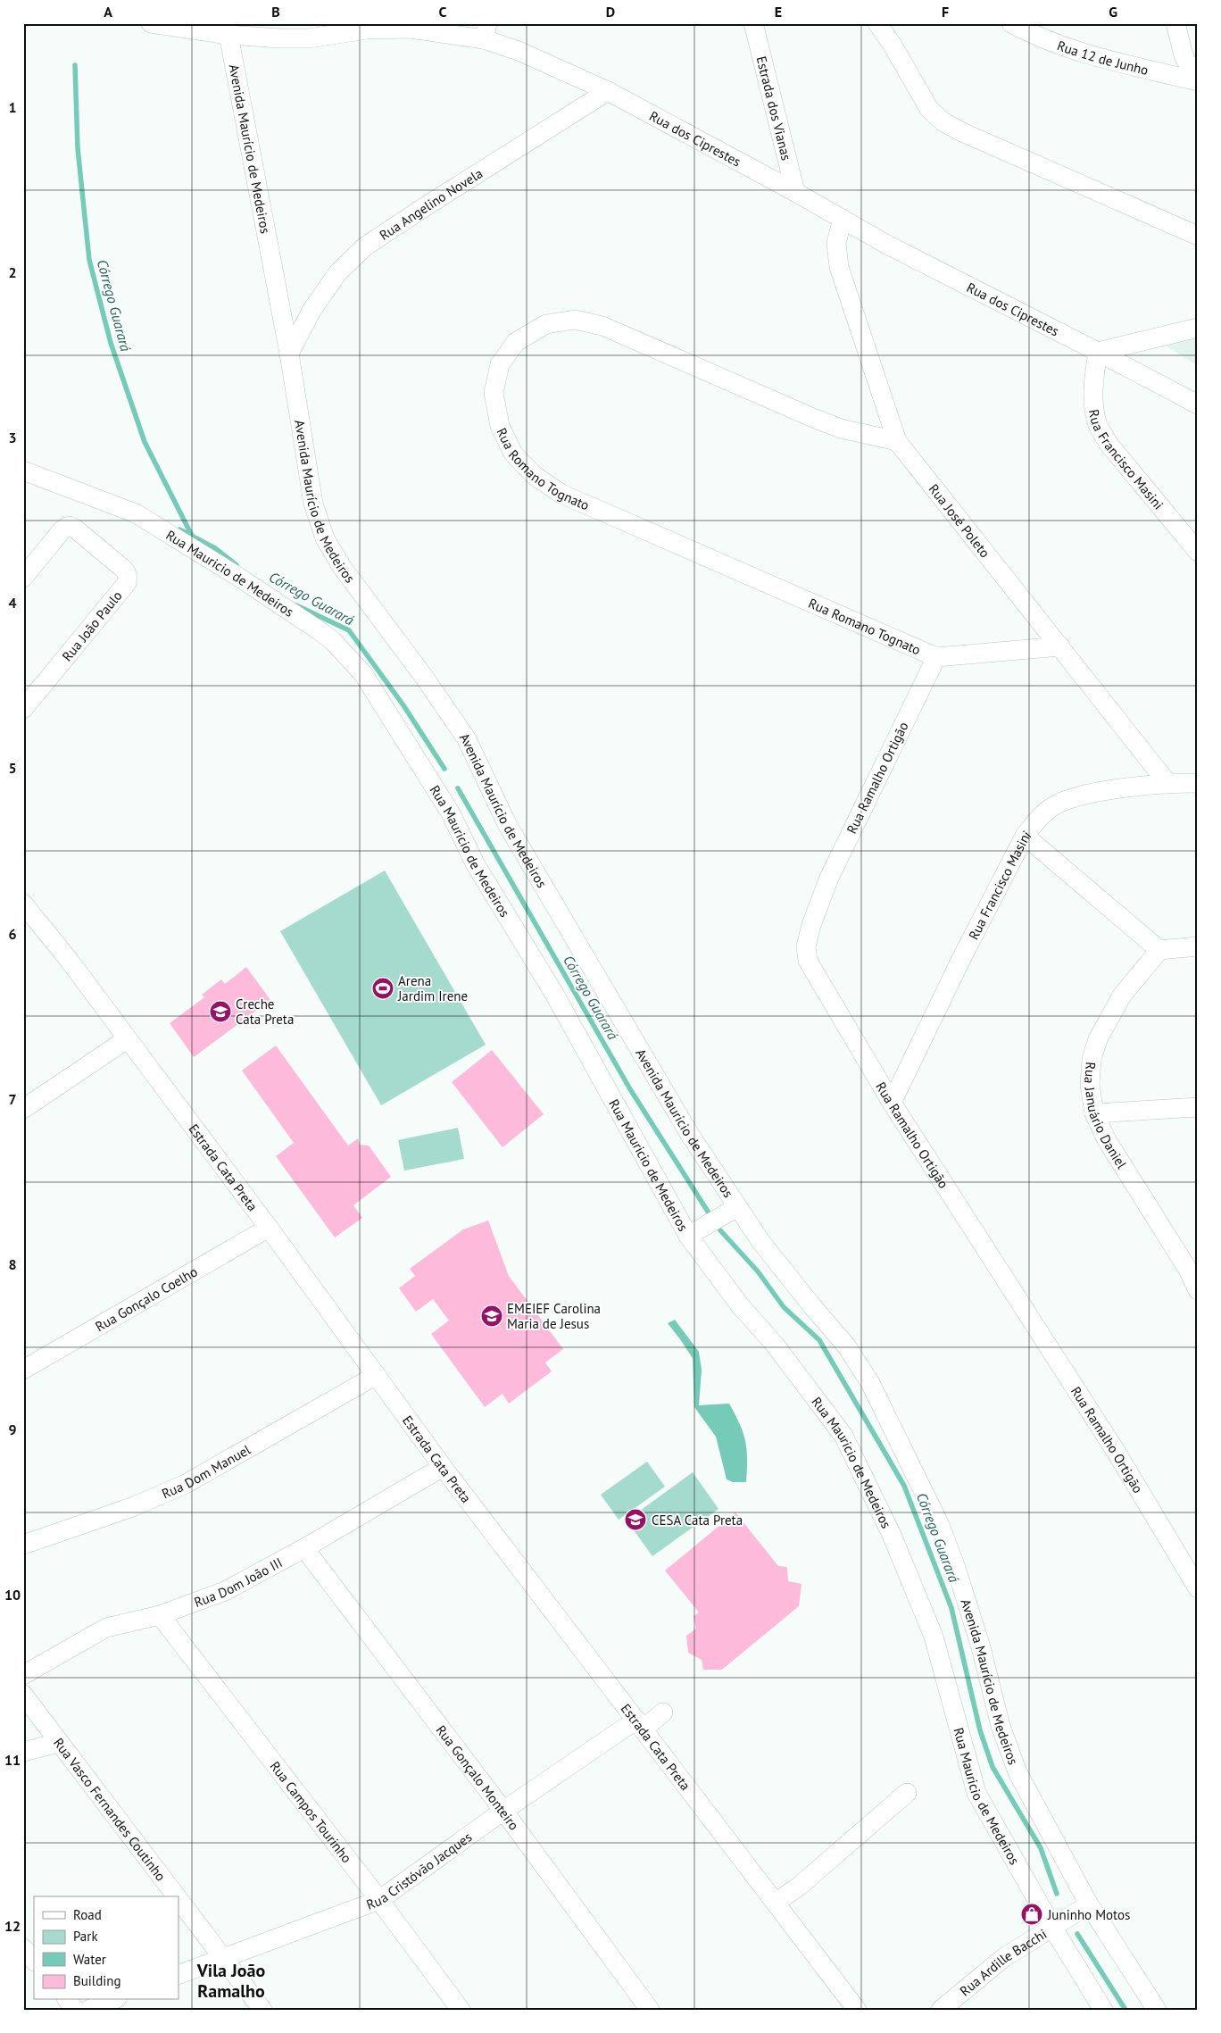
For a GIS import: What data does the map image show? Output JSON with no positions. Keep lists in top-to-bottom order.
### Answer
{
  "streets": {
    "street": [
      "Rua 12 de Junho",
      "Estrada dos Vianas",
      "Rua dos Ciprestes",
      "Avenida Maurício de Medeiros",
      "Rua Angelino Novela",
      "Rua Francisco Masini",
      "Rua Romano Tognato",
      "Rua José Poleto",
      "Rua Mauricio de Medeiros",
      "Rua João Paulo",
      "Rua Ramalho Ortigão",
      "Rua Januário Daniel",
      "Estrada Cata Preta",
      "Rua Gonçalo Coelho",
      "Rua Dom Manuel",
      "Rua Dom João III",
      "Rua Gonçalo Monteiro",
      "Rua Vasco Fernandes Coutinho",
      "Rua Campos Tourinho",
      "Rua Cristóvão Jacques",
      "Rua Ardille Bacchi"
    ]
  },
  "crossings": [
    ["Estrada dos Vianas", "Rua dos Ciprestes"],
    ["Rua dos Ciprestes", "Avenida Maurício de Medeiros"],
    ["Rua dos Ciprestes", "Rua Angelino Novela"],
    ["Rua dos Ciprestes", "Rua Francisco Masini"],
    ["Rua dos Ciprestes", "Rua José Poleto"],
    ["Avenida Maurício de Medeiros", "Rua Angelino Novela"],
    ["Avenida Maurício de Medeiros", "Rua Ardille Bacchi"],
    ["Rua Francisco Masini", "Rua José Poleto"],
    ["Rua Francisco Masini", "Rua Ramalho Ortigão"],
    ["Rua Romano Tognato", "Rua José Poleto"],
    ["Rua Romano Tognato", "Rua Ramalho Ortigão"],
    ["Rua Mauricio de Medeiros", "Rua Ardille Bacchi"],
    ["Estrada Cata Preta", "Rua Gonçalo Coelho"],
    ["Estrada Cata Preta", "Rua Dom Manuel"],
    ["Estrada Cata Preta", "Rua Dom João III"],
    ["Estrada Cata Preta", "Rua Cristóvão Jacques"],
    ["Rua Dom João III", "Rua Gonçalo Monteiro"],
    ["Rua Dom João III", "Rua Campos Tourinho"],
    ["Rua Gonçalo Monteiro", "Rua Cristóvão Jacques"],
    ["Rua Vasco Fernandes Coutinho", "Rua Cristóvão Jacques"],
    ["Rua Campos Tourinho", "Rua Cristóvão Jacques"]
  ],
  "districts": ["Vila João Ramalho"],
  "water": ["Córrego Guarará"],
  "places": {
    "sports": ["Arena Jardim Irene"],
    "school or university": ["Creche Cata Preta", "EMEIEF Carolina Maria de Jesus", "CESA Cata Preta"],
    "shop": ["Juninho Motos"]
  },
  "legend": [
    "Road",
    "Park",
    "Water",
    "Building"
  ],
  "grid": {
    "columns": [
      "A",
      "B",
      "C",
      "D",
      "E",
      "F",
      "G"
    ],
    "rows": [
      "1",
      "2",
      "3",
      "4",
      "5",
      "6",
      "7",
      "8",
      "9",
      "10",
      "11",
      "12"
    ]
  }
}
